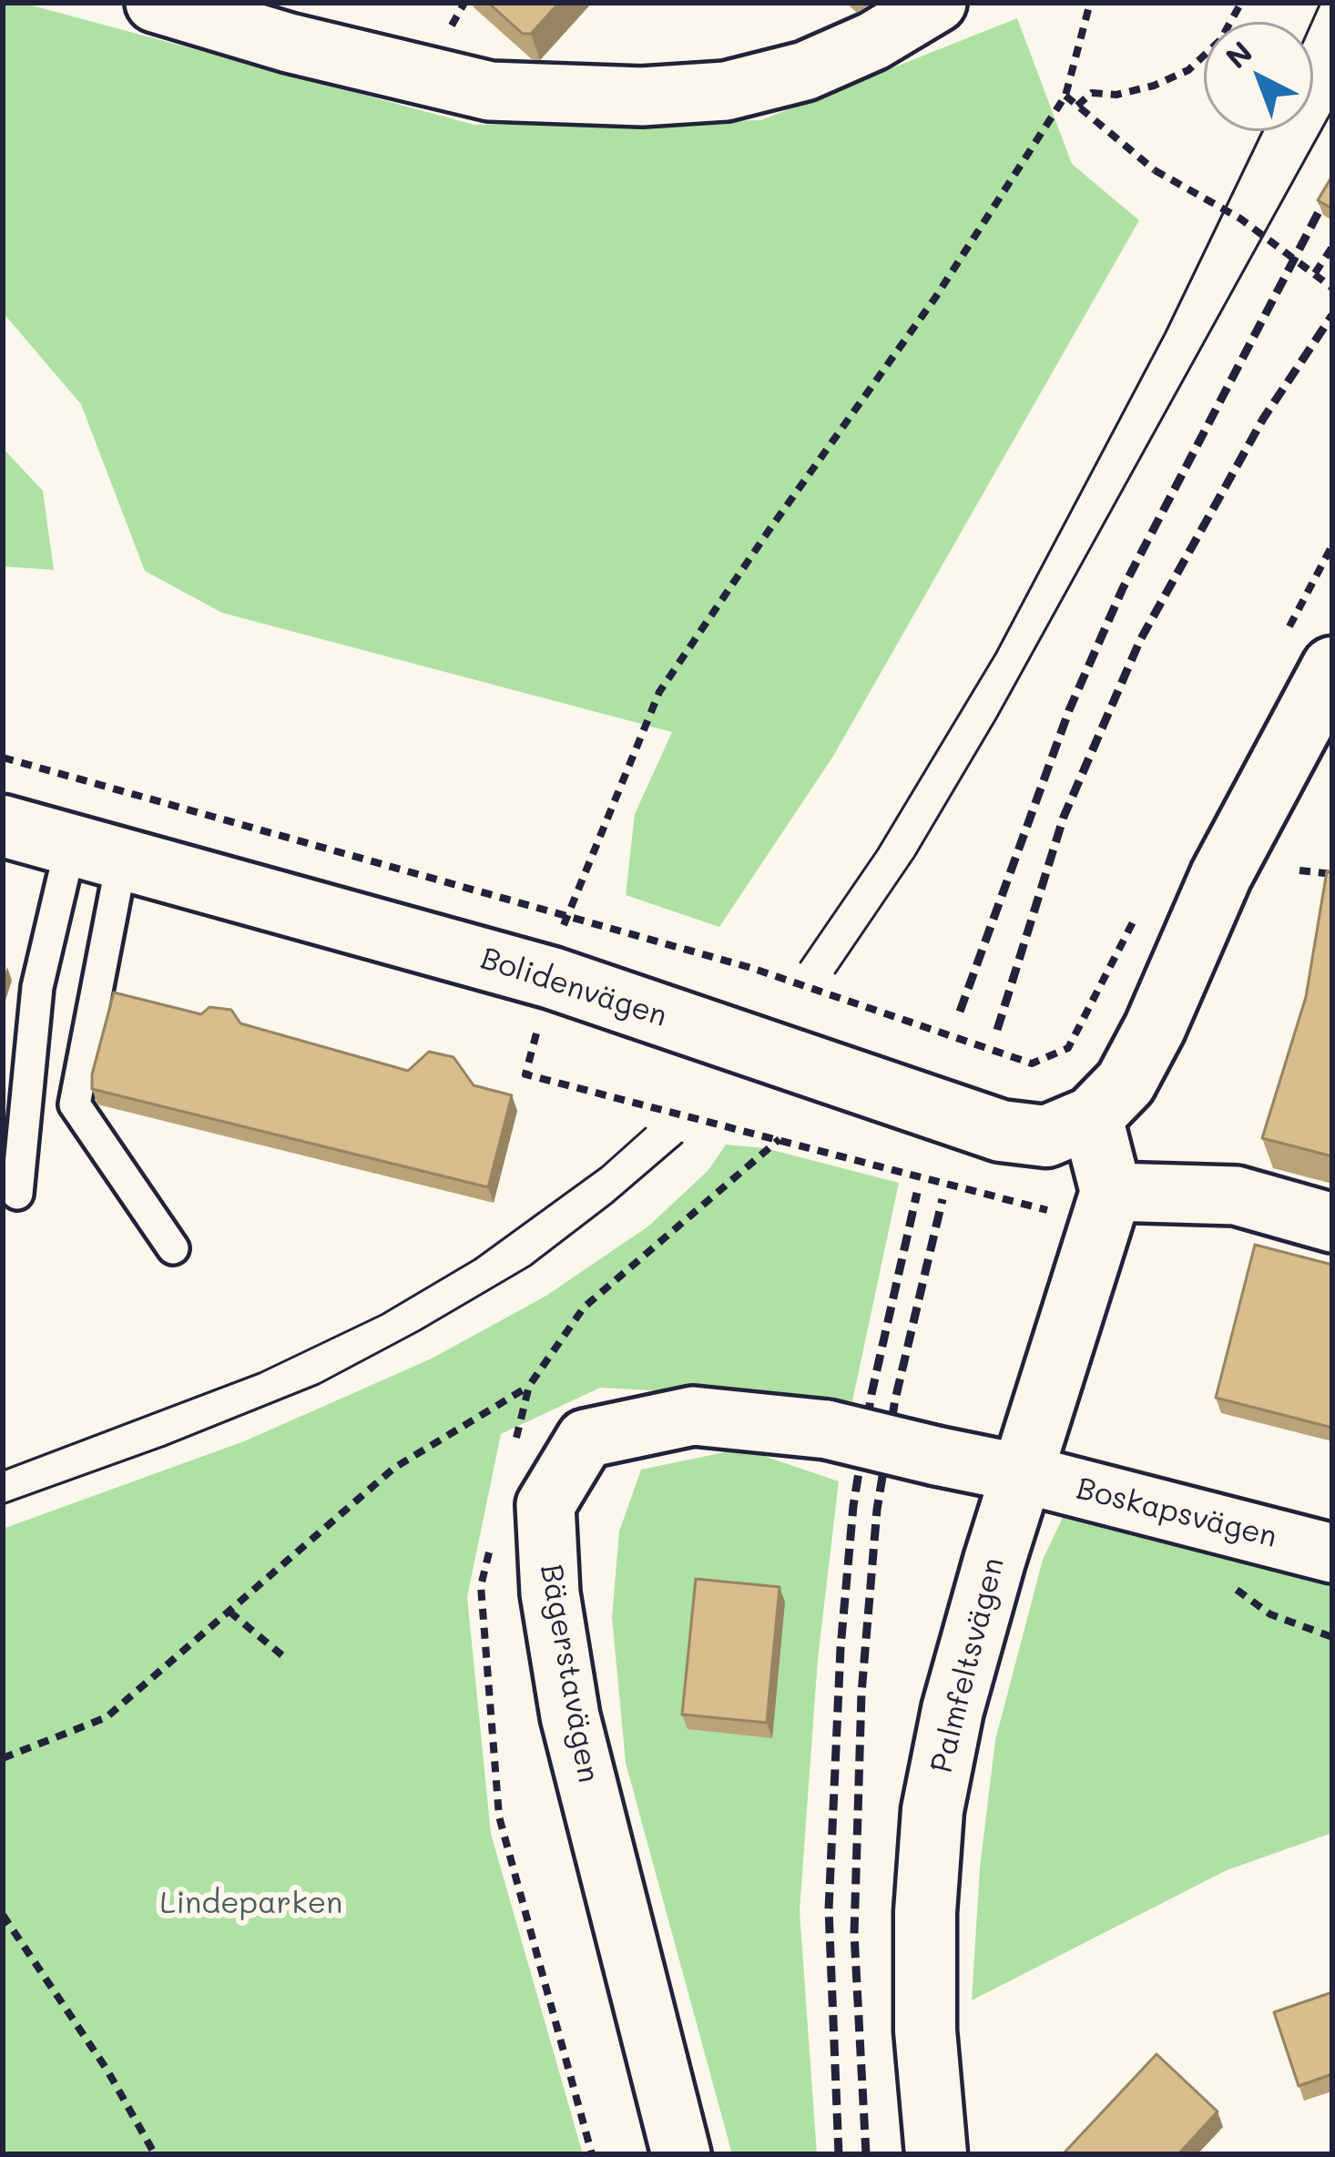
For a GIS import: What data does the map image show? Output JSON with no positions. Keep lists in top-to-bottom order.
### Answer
{
  "streets": {
    "main road": ["Bolidenvägen", "Palmfeltsvägen"],
    "street": ["Boskapsvägen", "Bägerstavägen"]
  },
  "crossings": [
    ["Boskapsvägen", "Palmfeltsvägen"],
    ["Boskapsvägen", "Bägerstavägen"],
    ["Palmfeltsvägen", "Bägerstavägen"]
  ],
  "parks": ["Lindeparken"],
  "north": "top left"
}
